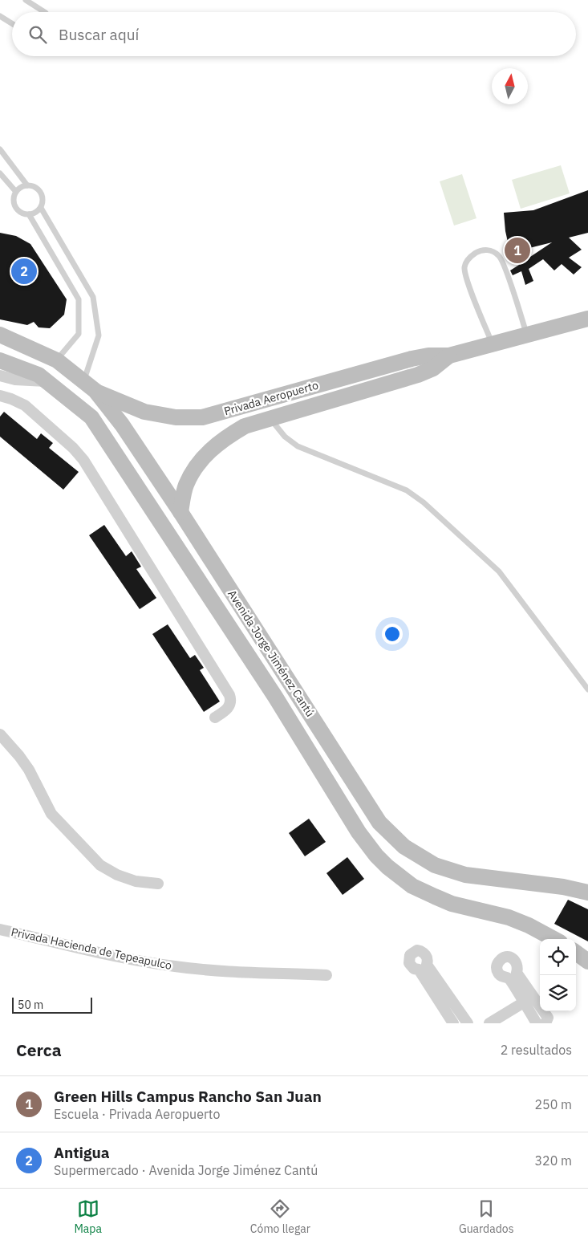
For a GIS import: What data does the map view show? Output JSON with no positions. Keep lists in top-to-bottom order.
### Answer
{
  "streets": {
    "main road": ["Privada Aeropuerto", "Avenida Jorge Jiménez Cantú"],
    "street": ["Privada Hacienda de Tepeapulco"]
  },
  "crossings": [
    ["Privada Aeropuerto", "Avenida Jorge Jiménez Cantú"]
  ],
  "scale_bar": "50 m",
  "north": "top",
  "page": {
    "search": "Buscar aquí",
    "pins": ["1", "2"],
    "scale": "50 m",
    "heading": ["Cerca", "2 resultados"],
    "list": [
      {
        "mark": "1",
        "name": "Green Hills Campus Rancho San Juan",
        "note": "Escuela · Privada Aeropuerto",
        "value": "250 m"
      },
      {
        "mark": "2",
        "name": "Antigua",
        "note": "Supermercado · Avenida Jorge Jiménez Cantú",
        "value": "320 m"
      }
    ],
    "nav": ["Mapa", "Cómo llegar", "Guardados"]
  }
}
